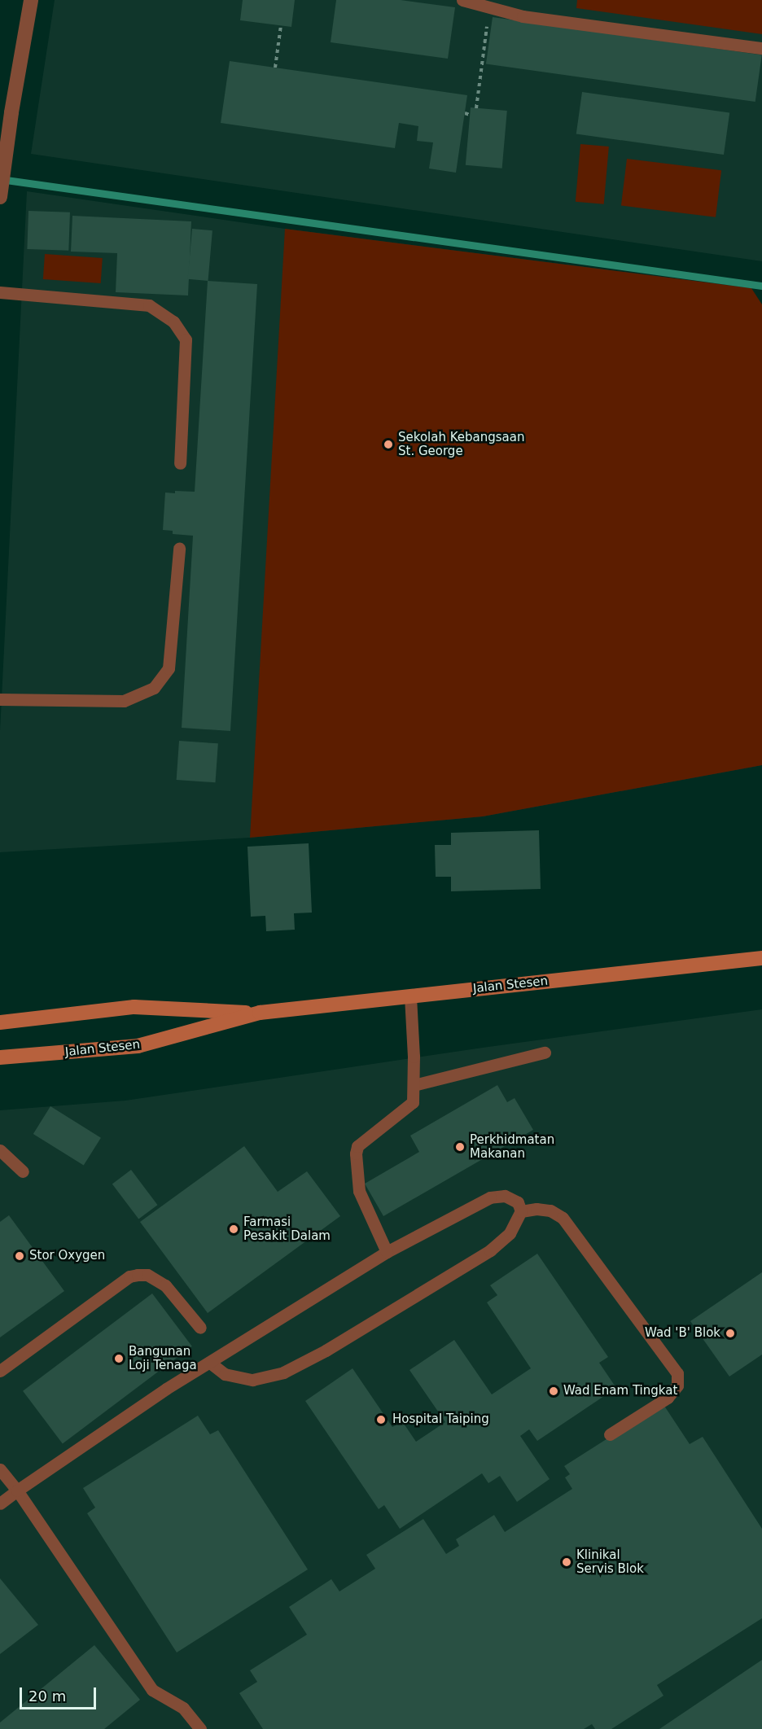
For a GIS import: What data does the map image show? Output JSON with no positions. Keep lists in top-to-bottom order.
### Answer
{
  "streets": {
    "main road": ["Jalan Stesen"]
  },
  "places": [
    "Sekolah Kebangsaan St. George",
    "Perkhidmatan Makanan",
    "Farmasi Pesakit Dalam",
    "Stor Oxygen",
    "Wad 'B' Blok",
    "Bangunan Loji Tenaga",
    "Wad Enam Tingkat",
    "Hospital Taiping",
    "Klinikal Servis Blok"
  ],
  "scale_bar": "20 m"
}
